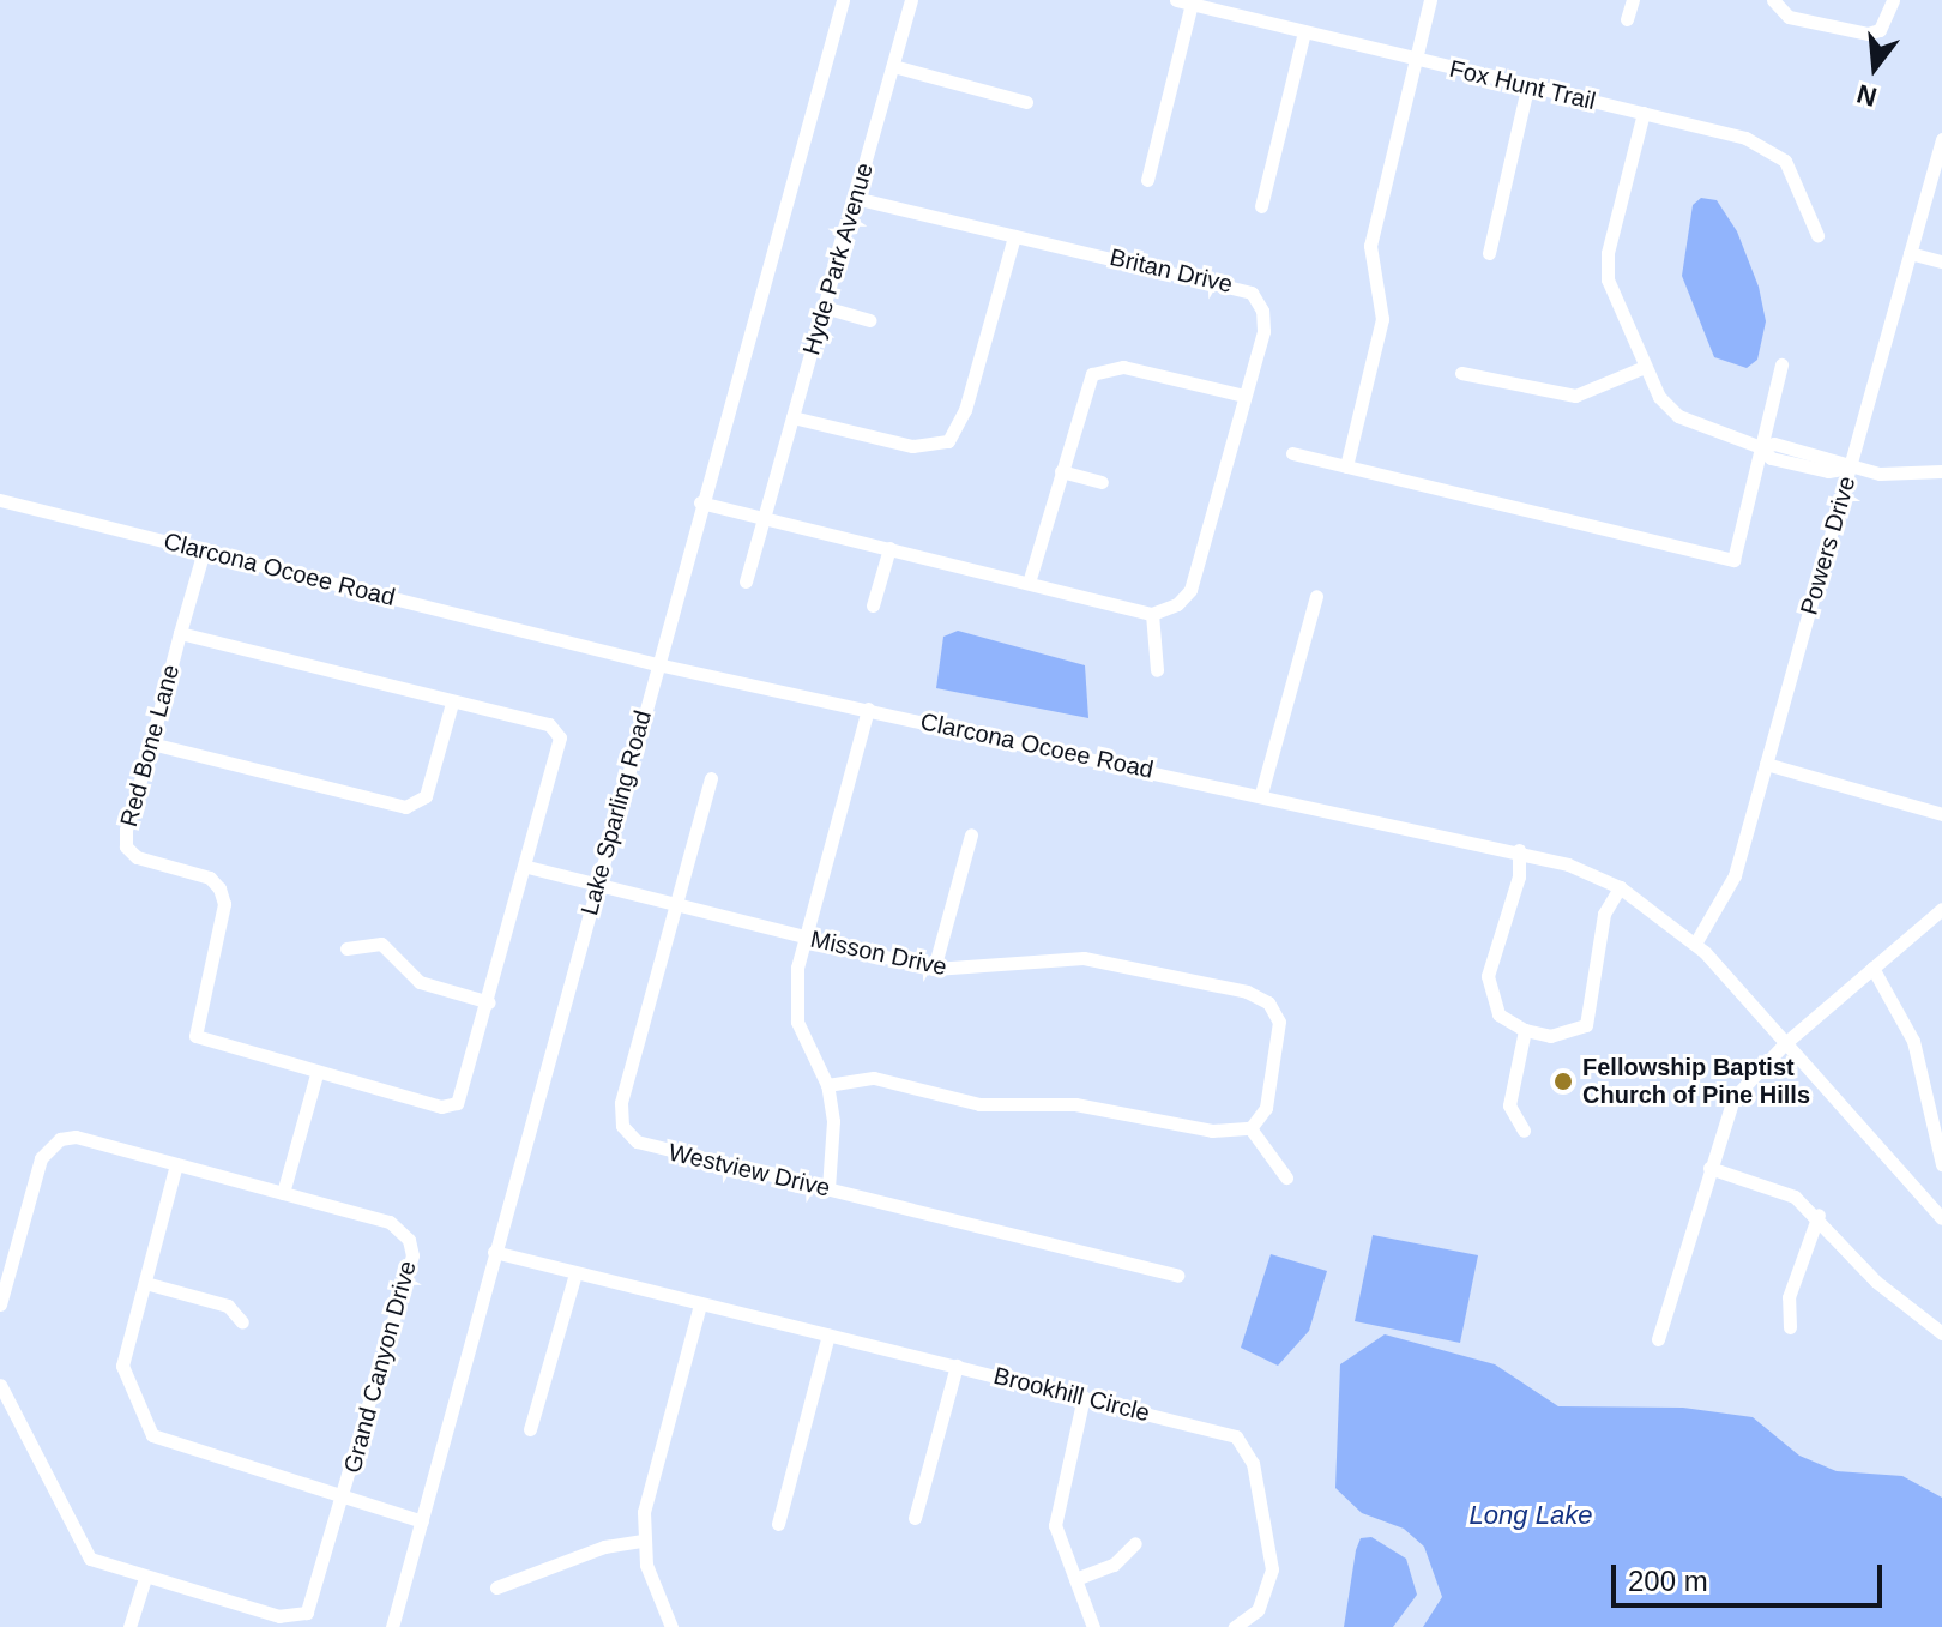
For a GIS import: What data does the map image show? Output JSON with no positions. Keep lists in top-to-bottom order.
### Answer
{
  "streets": {
    "street": [
      "Fox Hunt Trail",
      "Hyde Park Avenue",
      "Britan Drive",
      "Powers Drive",
      "Clarcona Ocoee Road",
      "Red Bone Lane",
      "Lake Sparling Road",
      "Misson Drive",
      "Westview Drive",
      "Grand Canyon Drive",
      "Brookhill Circle"
    ]
  },
  "crossings": [
    ["Hyde Park Avenue", "Britan Drive"],
    ["Powers Drive", "Clarcona Ocoee Road"],
    ["Clarcona Ocoee Road", "Red Bone Lane"],
    ["Clarcona Ocoee Road", "Lake Sparling Road"],
    ["Lake Sparling Road", "Misson Drive"],
    ["Lake Sparling Road", "Brookhill Circle"],
    ["Misson Drive", "Westview Drive"]
  ],
  "water": ["Long Lake"],
  "places": ["Fellowship Baptist Church of Pine Hills"],
  "scale_bar": "200 m",
  "north": "bottom"
}
